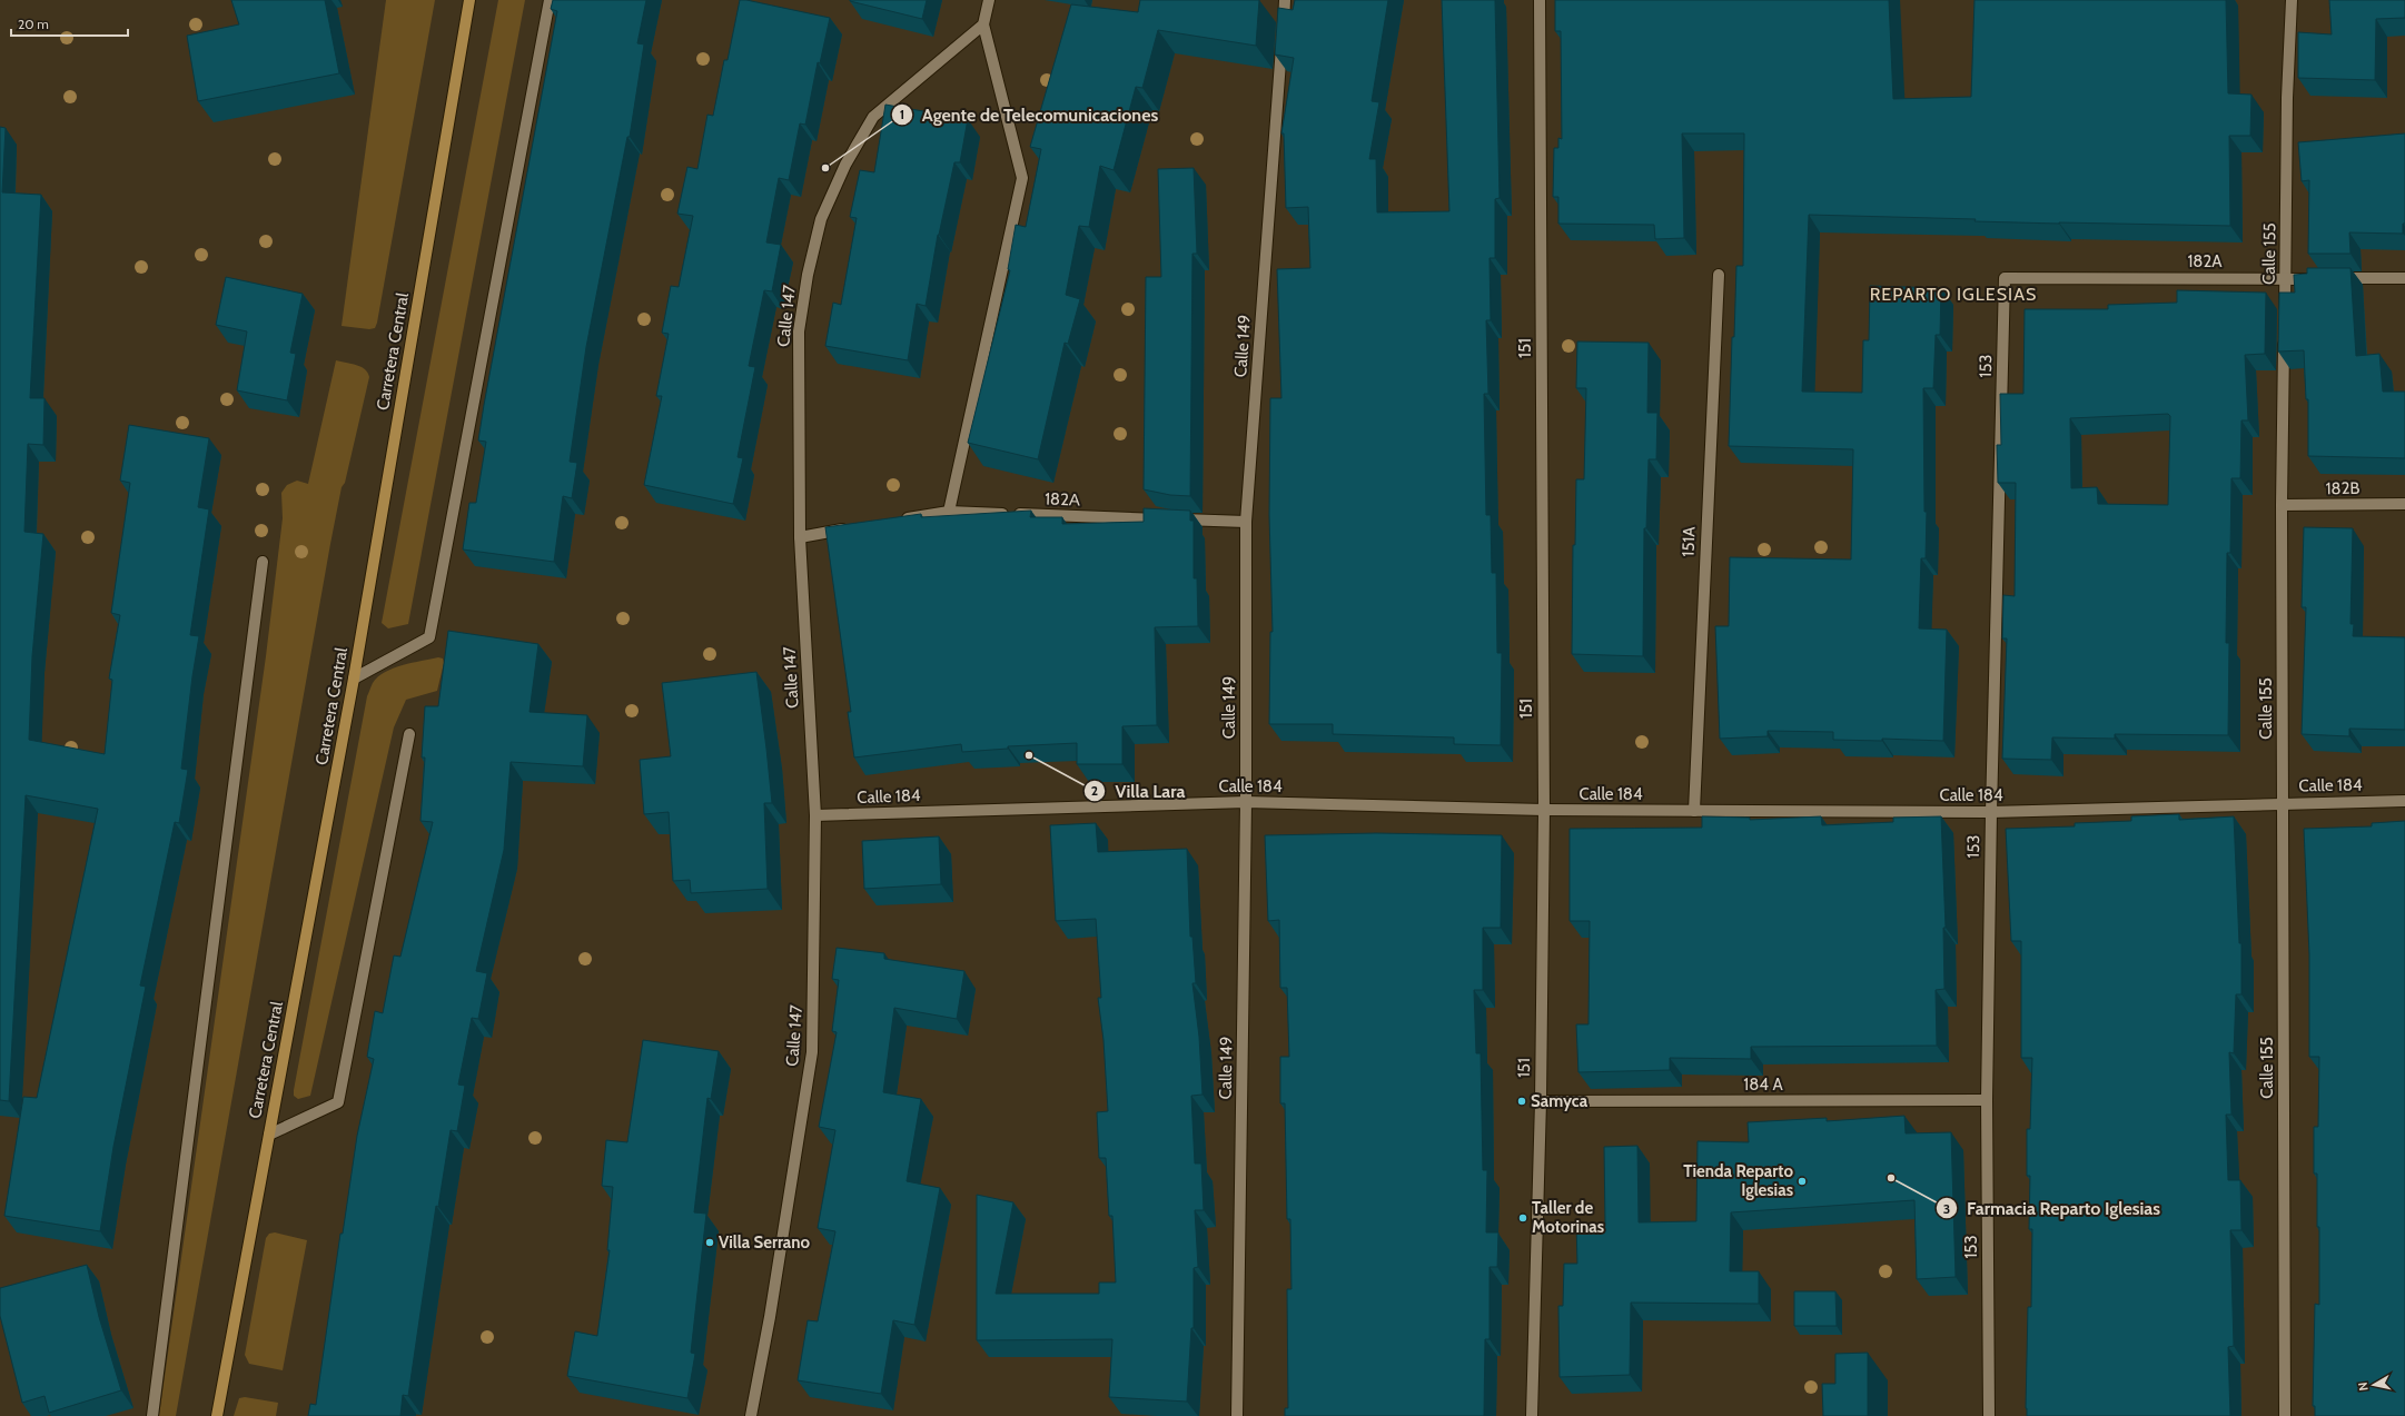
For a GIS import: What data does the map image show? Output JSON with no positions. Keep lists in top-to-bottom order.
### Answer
{
  "streets": {
    "main road": ["Carretera Central"],
    "street": [
      "Calle 155",
      "182A",
      "Calle 147",
      "Calle 149",
      "151",
      "153",
      "182B",
      "182А",
      "151A",
      "Calle 184",
      "184 A"
    ]
  },
  "crossings": [
    ["Calle 155", "182A"],
    ["Calle 155", "182B"],
    ["Calle 155", "Calle 184"],
    ["182A", "153"],
    ["Calle 147", "Calle 184"],
    ["Calle 149", "182А"],
    ["Calle 149", "Calle 184"],
    ["151", "Calle 184"],
    ["151", "184 A"],
    ["153", "Calle 184"],
    ["153", "184 A"],
    ["151A", "Calle 184"]
  ],
  "districts": ["REPARTO IGLESIAS"],
  "places": [
    "Agente de Telecomunicaciones",
    "Villa Lara",
    "Samyca",
    "Farmacia Reparto Iglesias",
    "Tienda Reparto Iglesias",
    "Taller de Motorinas",
    "Villa Serrano"
  ],
  "scale_bar": "20 m",
  "north": "left"
}
